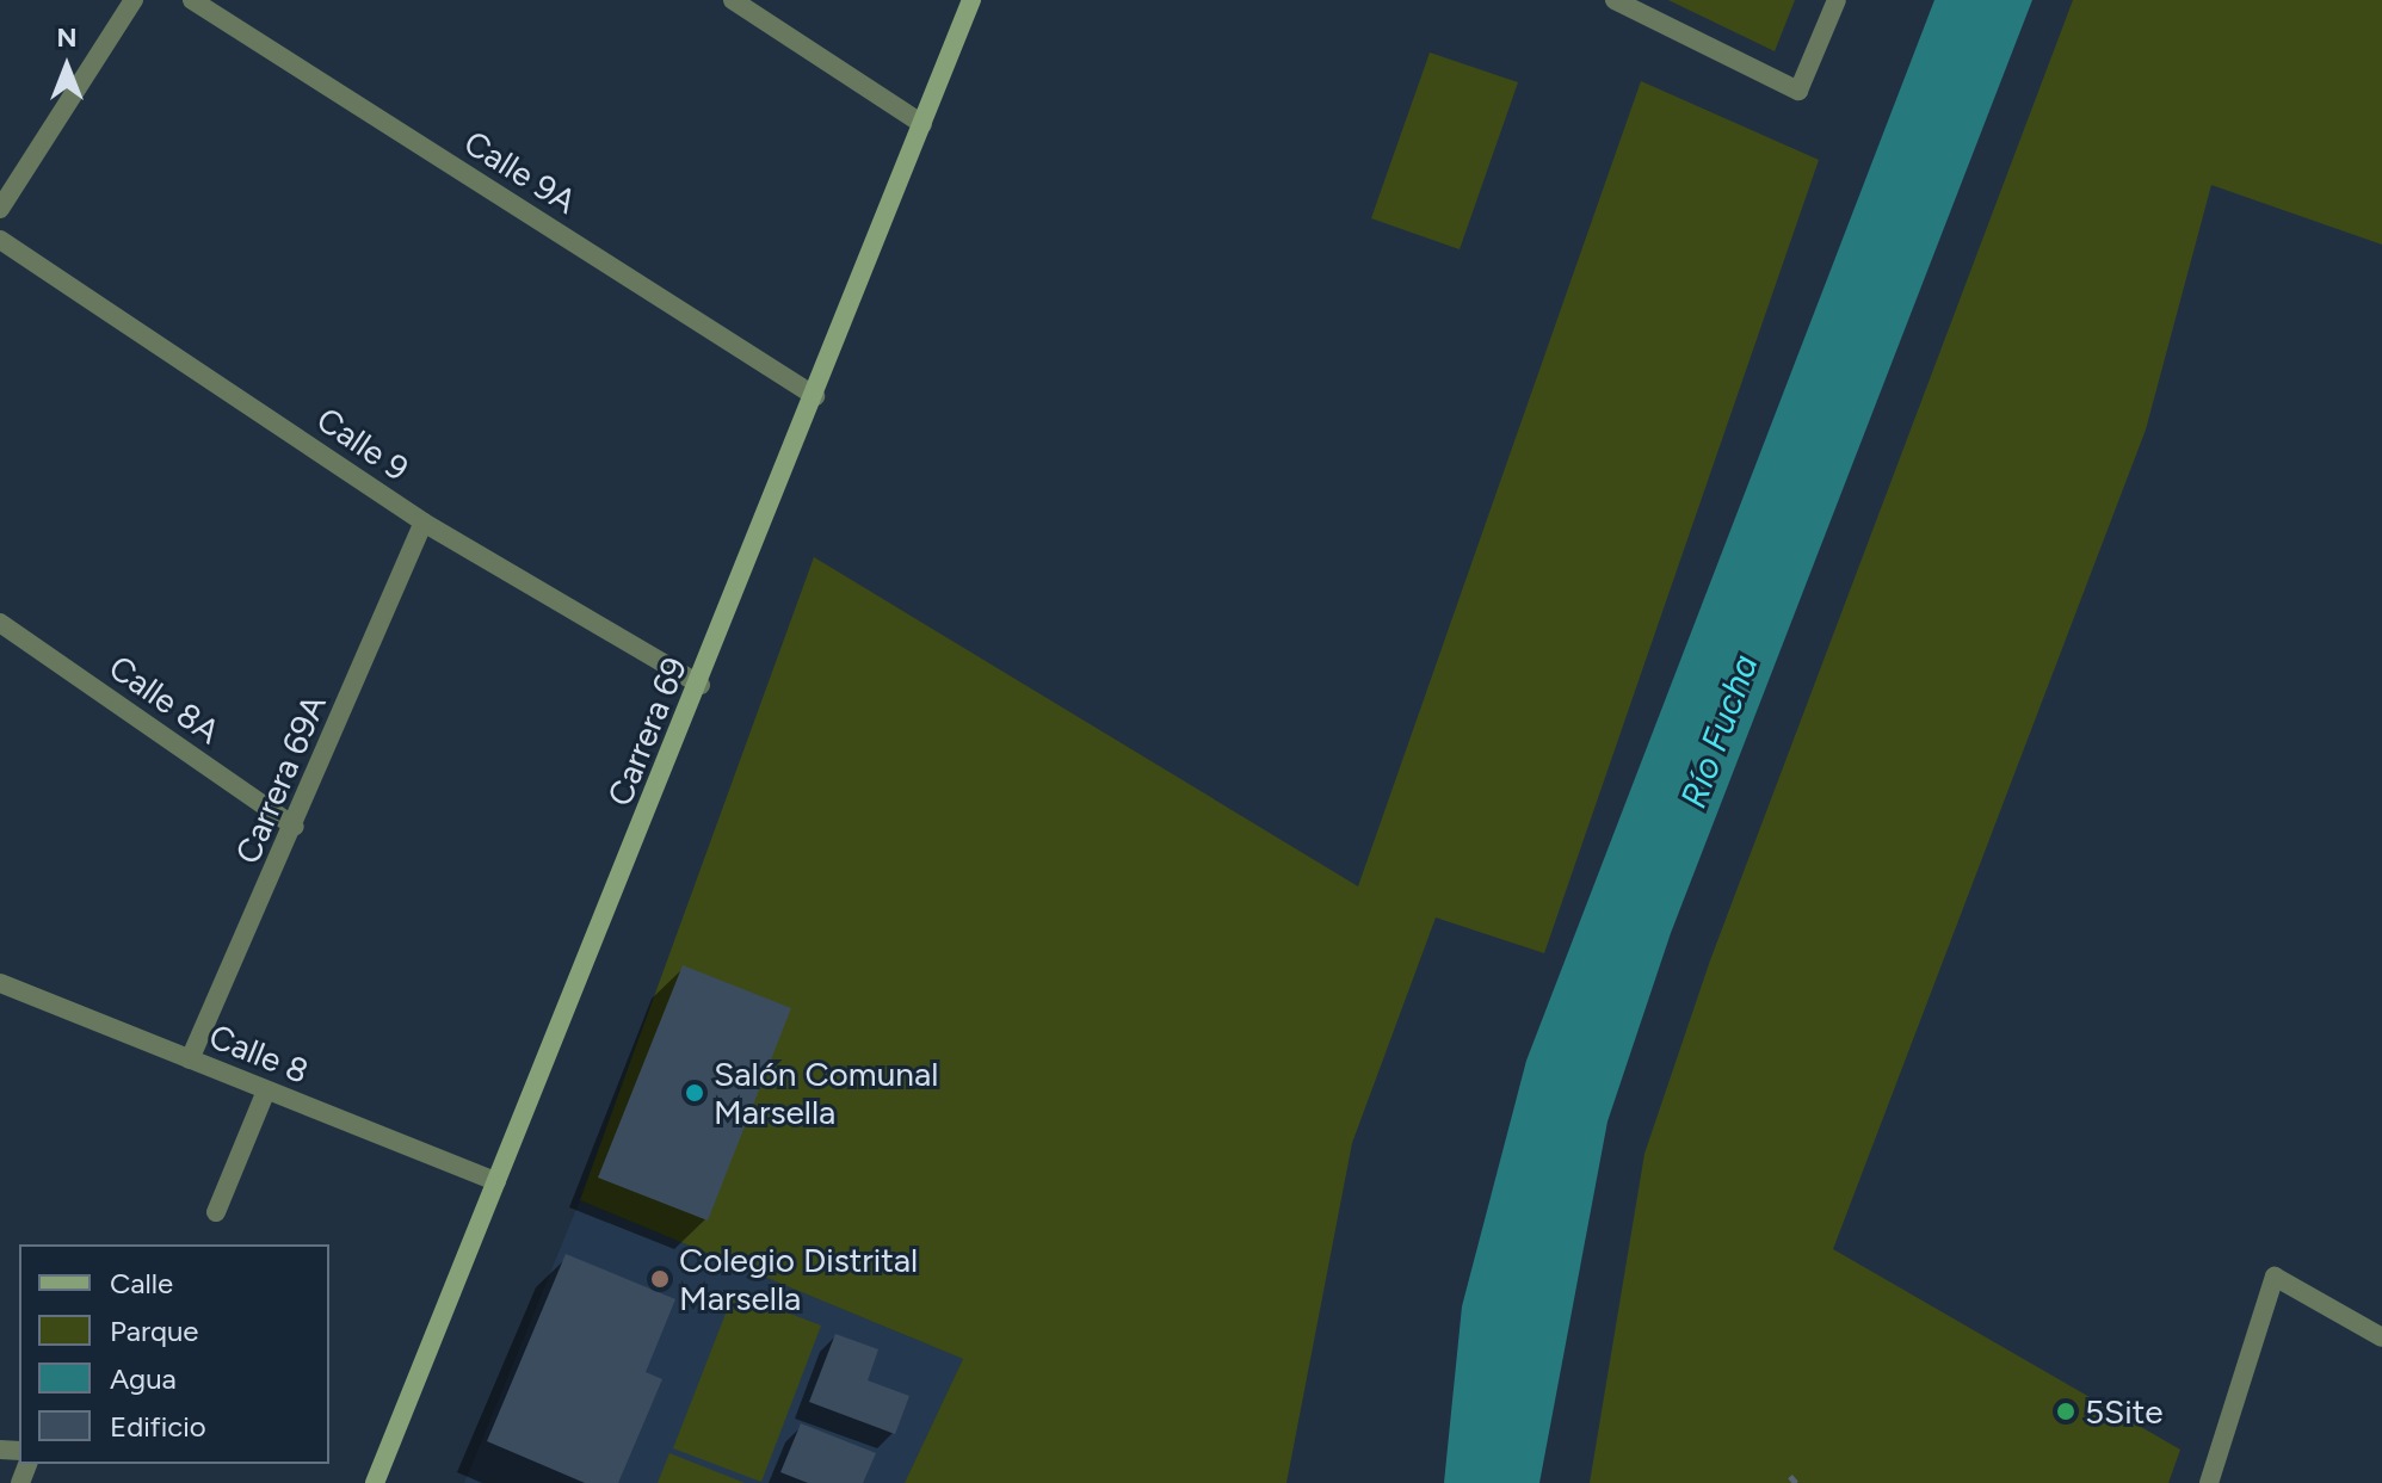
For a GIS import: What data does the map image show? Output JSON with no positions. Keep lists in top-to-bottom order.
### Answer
{
  "streets": {
    "street": [
      "Calle 9A",
      "Calle 9",
      "Calle 8A",
      "Carrera 69",
      "Carrera 69A",
      "Calle 8"
    ]
  },
  "crossings": [
    ["Calle 9A", "Carrera 69"],
    ["Calle 9", "Carrera 69"],
    ["Calle 9", "Carrera 69A"],
    ["Calle 8A", "Carrera 69A"],
    ["Carrera 69", "Calle 8"],
    ["Carrera 69A", "Calle 8"]
  ],
  "water": ["Río Fucha"],
  "places": ["Salón Comunal Marsella", "Colegio Distrital Marsella", "5Site"],
  "legend": [
    "Calle",
    "Parque",
    "Agua",
    "Edificio"
  ],
  "north": "top"
}
